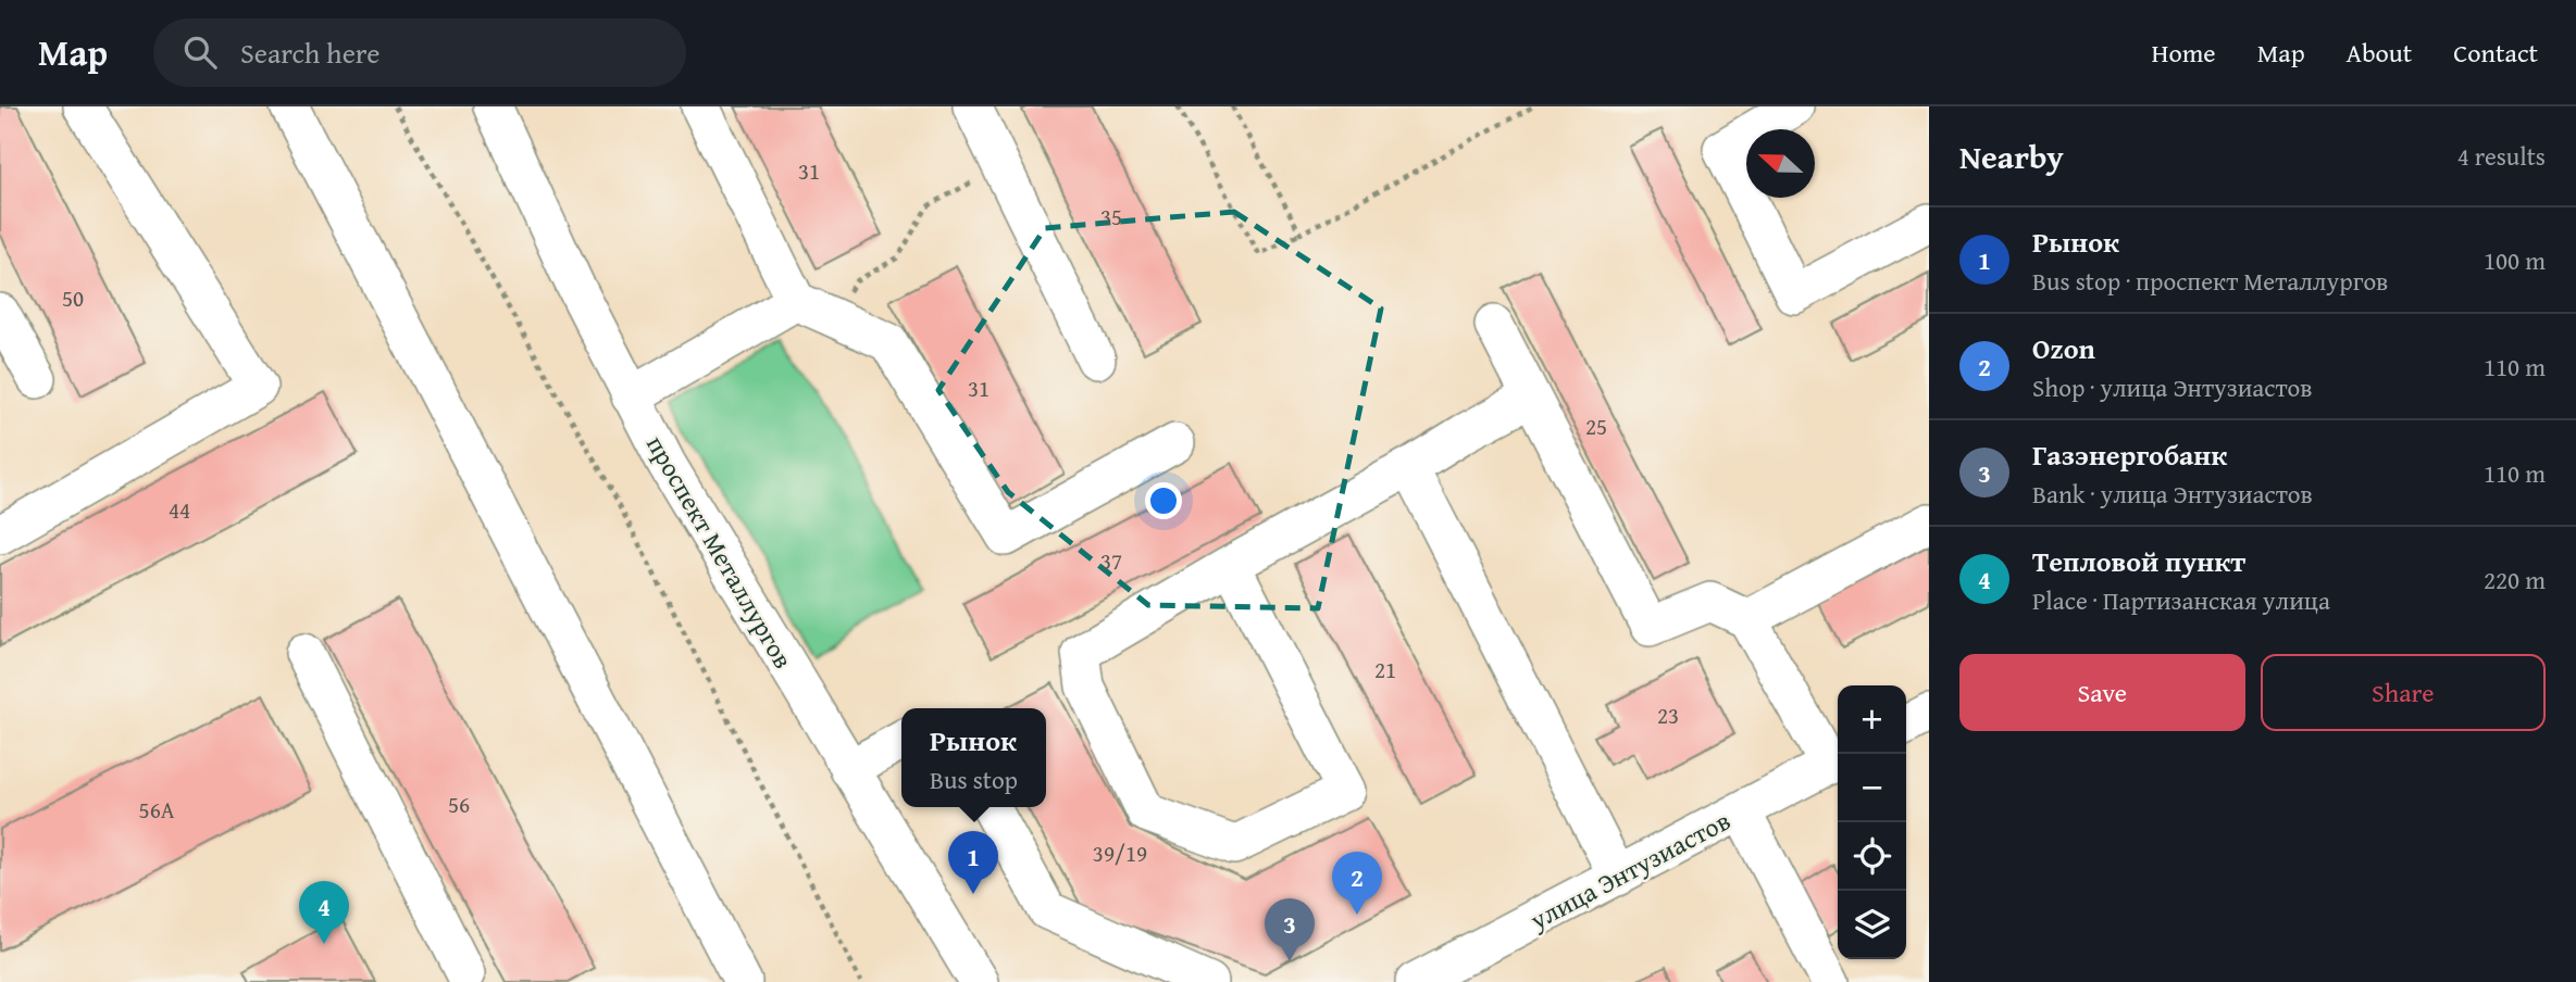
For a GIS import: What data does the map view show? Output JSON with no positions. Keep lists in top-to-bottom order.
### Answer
{
  "streets": {
    "street": ["проспект Металлургов", "улица Энтузиастов"]
  },
  "house_numbers": [
    "31",
    "35",
    "50",
    "31",
    "25",
    "44",
    "37",
    "21",
    "23",
    "56",
    "56А",
    "39/19"
  ],
  "north": "left",
  "page": {
    "header": "Map",
    "search": "Search here",
    "nav": [
      "Home",
      "Map",
      "About",
      "Contact"
    ],
    "heading": ["Nearby", "4 results"],
    "list": [
      {
        "mark": "1",
        "name": "Рынок",
        "note": "Bus stop · проспект Металлургов",
        "value": "100 m"
      },
      {
        "mark": "2",
        "name": "Ozon",
        "note": "Shop · улица Энтузиастов",
        "value": "110 m"
      },
      {
        "mark": "3",
        "name": "Газэнергобанк",
        "note": "Bank · улица Энтузиастов",
        "value": "110 m"
      },
      {
        "mark": "4",
        "name": "Тепловой пункт",
        "note": "Place · Партизанская улица",
        "value": "220 m"
      }
    ],
    "buttons": ["Save", "Share"],
    "map_buttons": ["+", "−"],
    "popup": ["Рынок", "Bus stop"],
    "pins": [
      "1",
      "2",
      "4",
      "3"
    ]
  }
}
